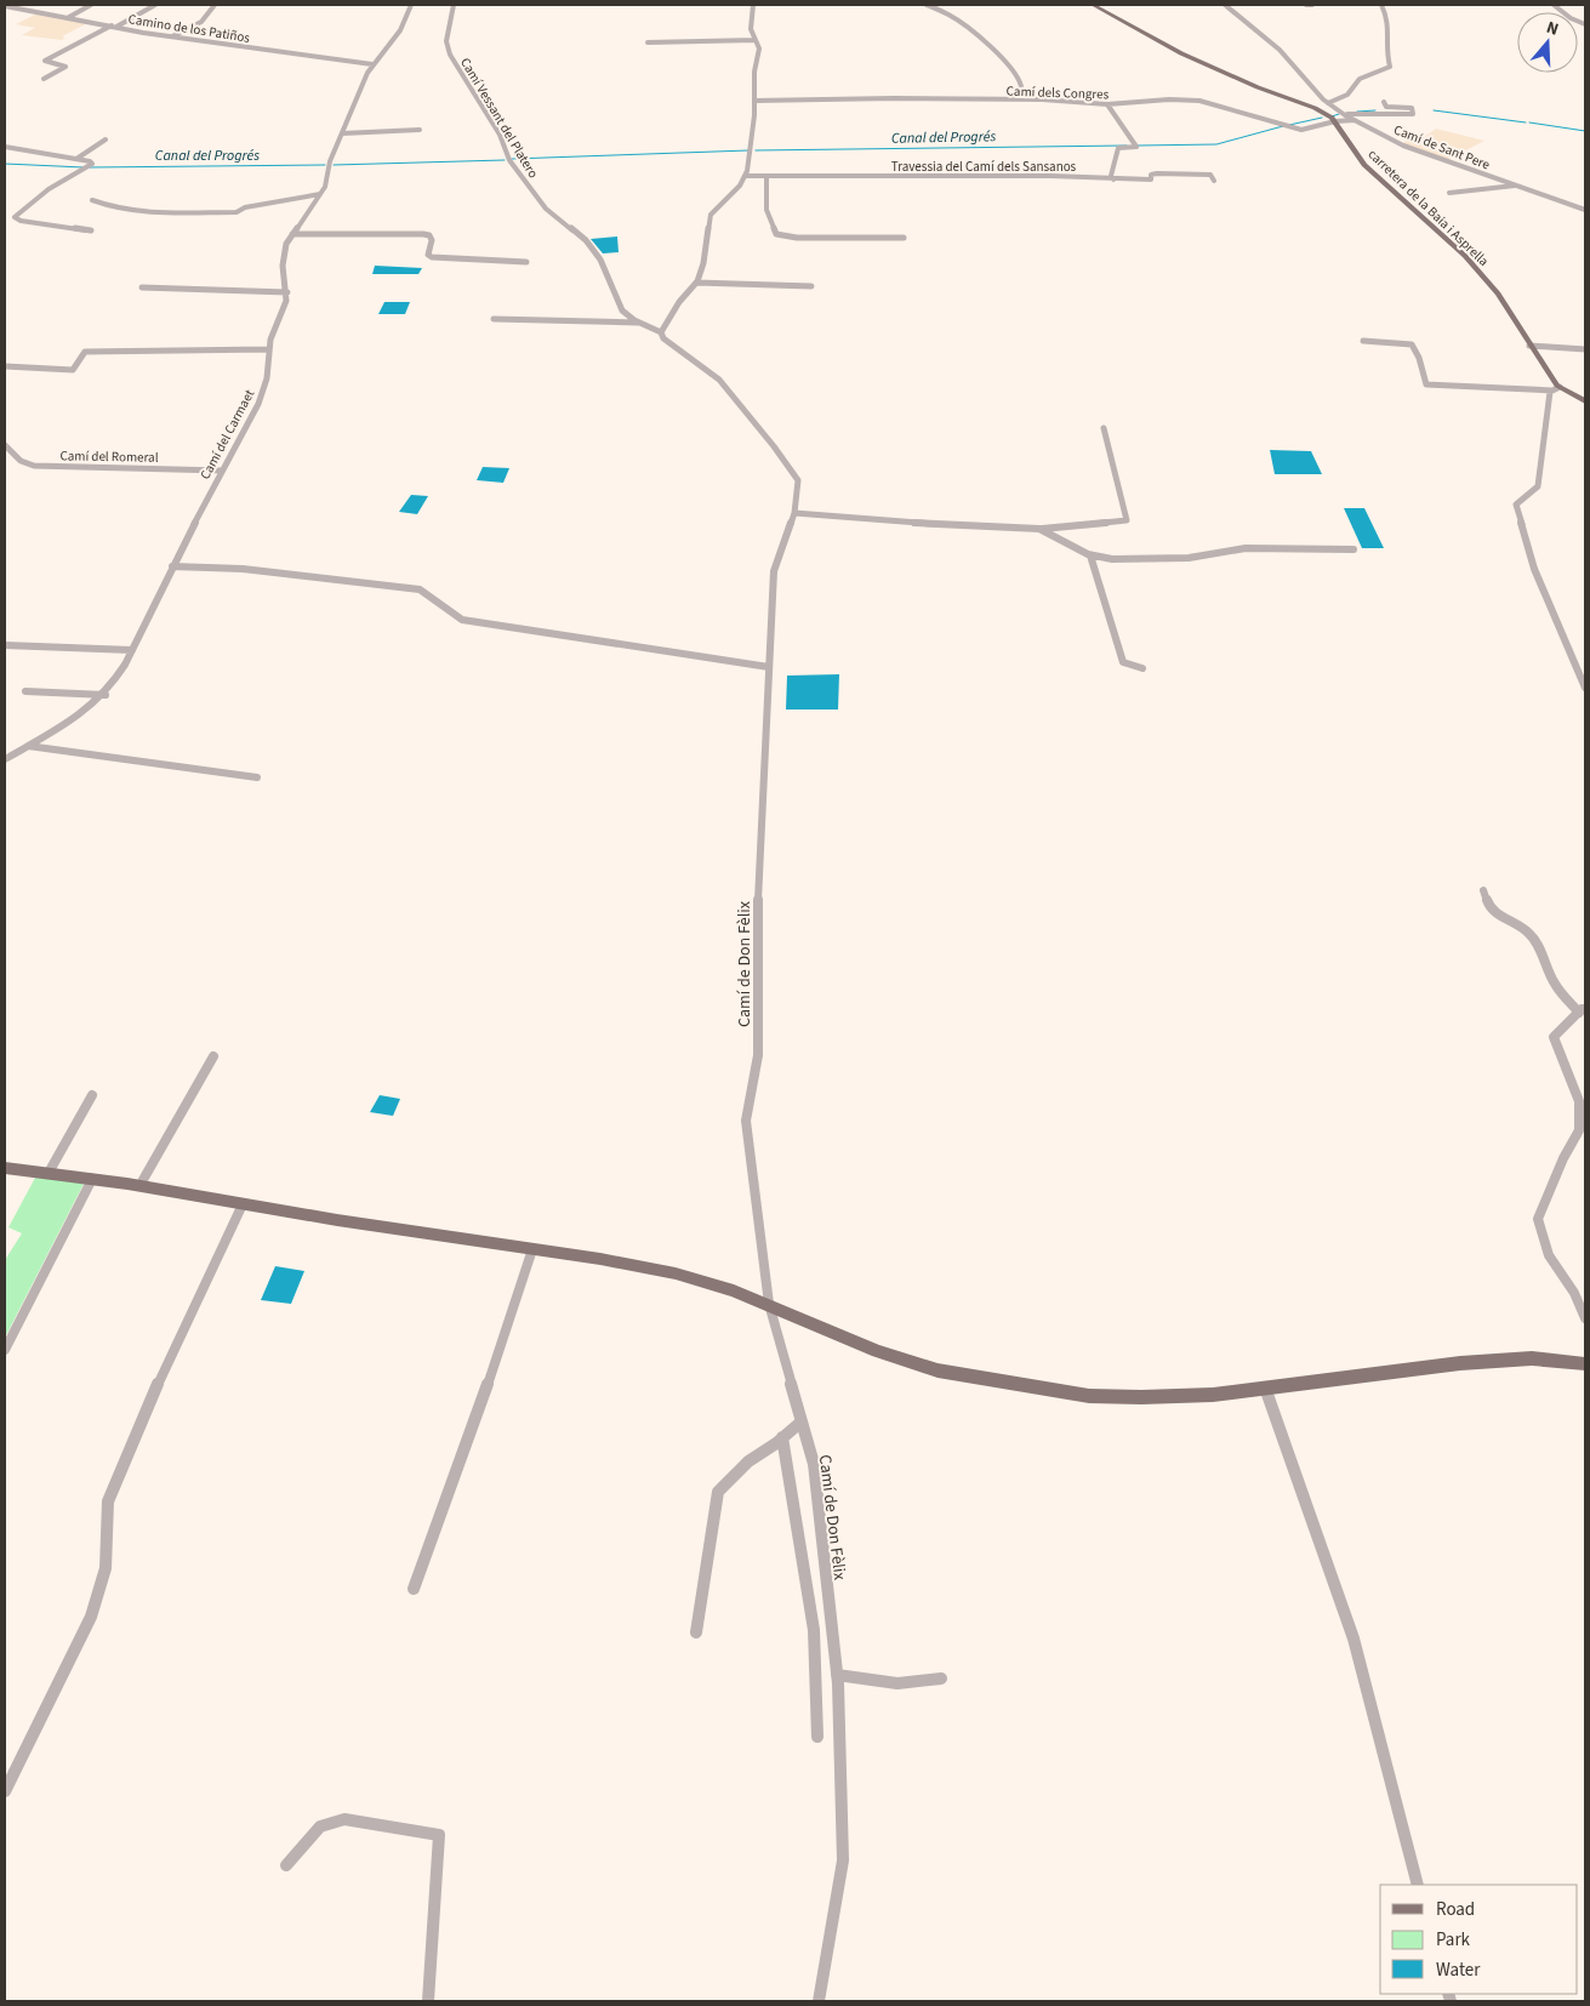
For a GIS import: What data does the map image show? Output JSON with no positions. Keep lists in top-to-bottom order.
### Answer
{
  "streets": {
    "main road": ["carretera de la Baia i Asprella"],
    "street": [
      "Camino de los Patiños",
      "Camí dels Congres",
      "Camí Vessant del Platero",
      "Camí de Sant Pere",
      "Travessia del Camí dels Sansanos",
      "Camí del Carmaet",
      "Camí del Romeral",
      "Camí de Don Fèlix"
    ]
  },
  "crossings": [
    ["Camino de los Patiños", "Camí del Carmaet"],
    ["Camí dels Congres", "Camí de Sant Pere"],
    ["Camí dels Congres", "carretera de la Baia i Asprella"],
    ["Camí Vessant del Platero", "Camí de Don Fèlix"],
    ["Camí del Carmaet", "Camí del Romeral"]
  ],
  "water": ["Canal del Progrés"],
  "legend": ["Road", "Park", "Water"],
  "north": "top"
}
